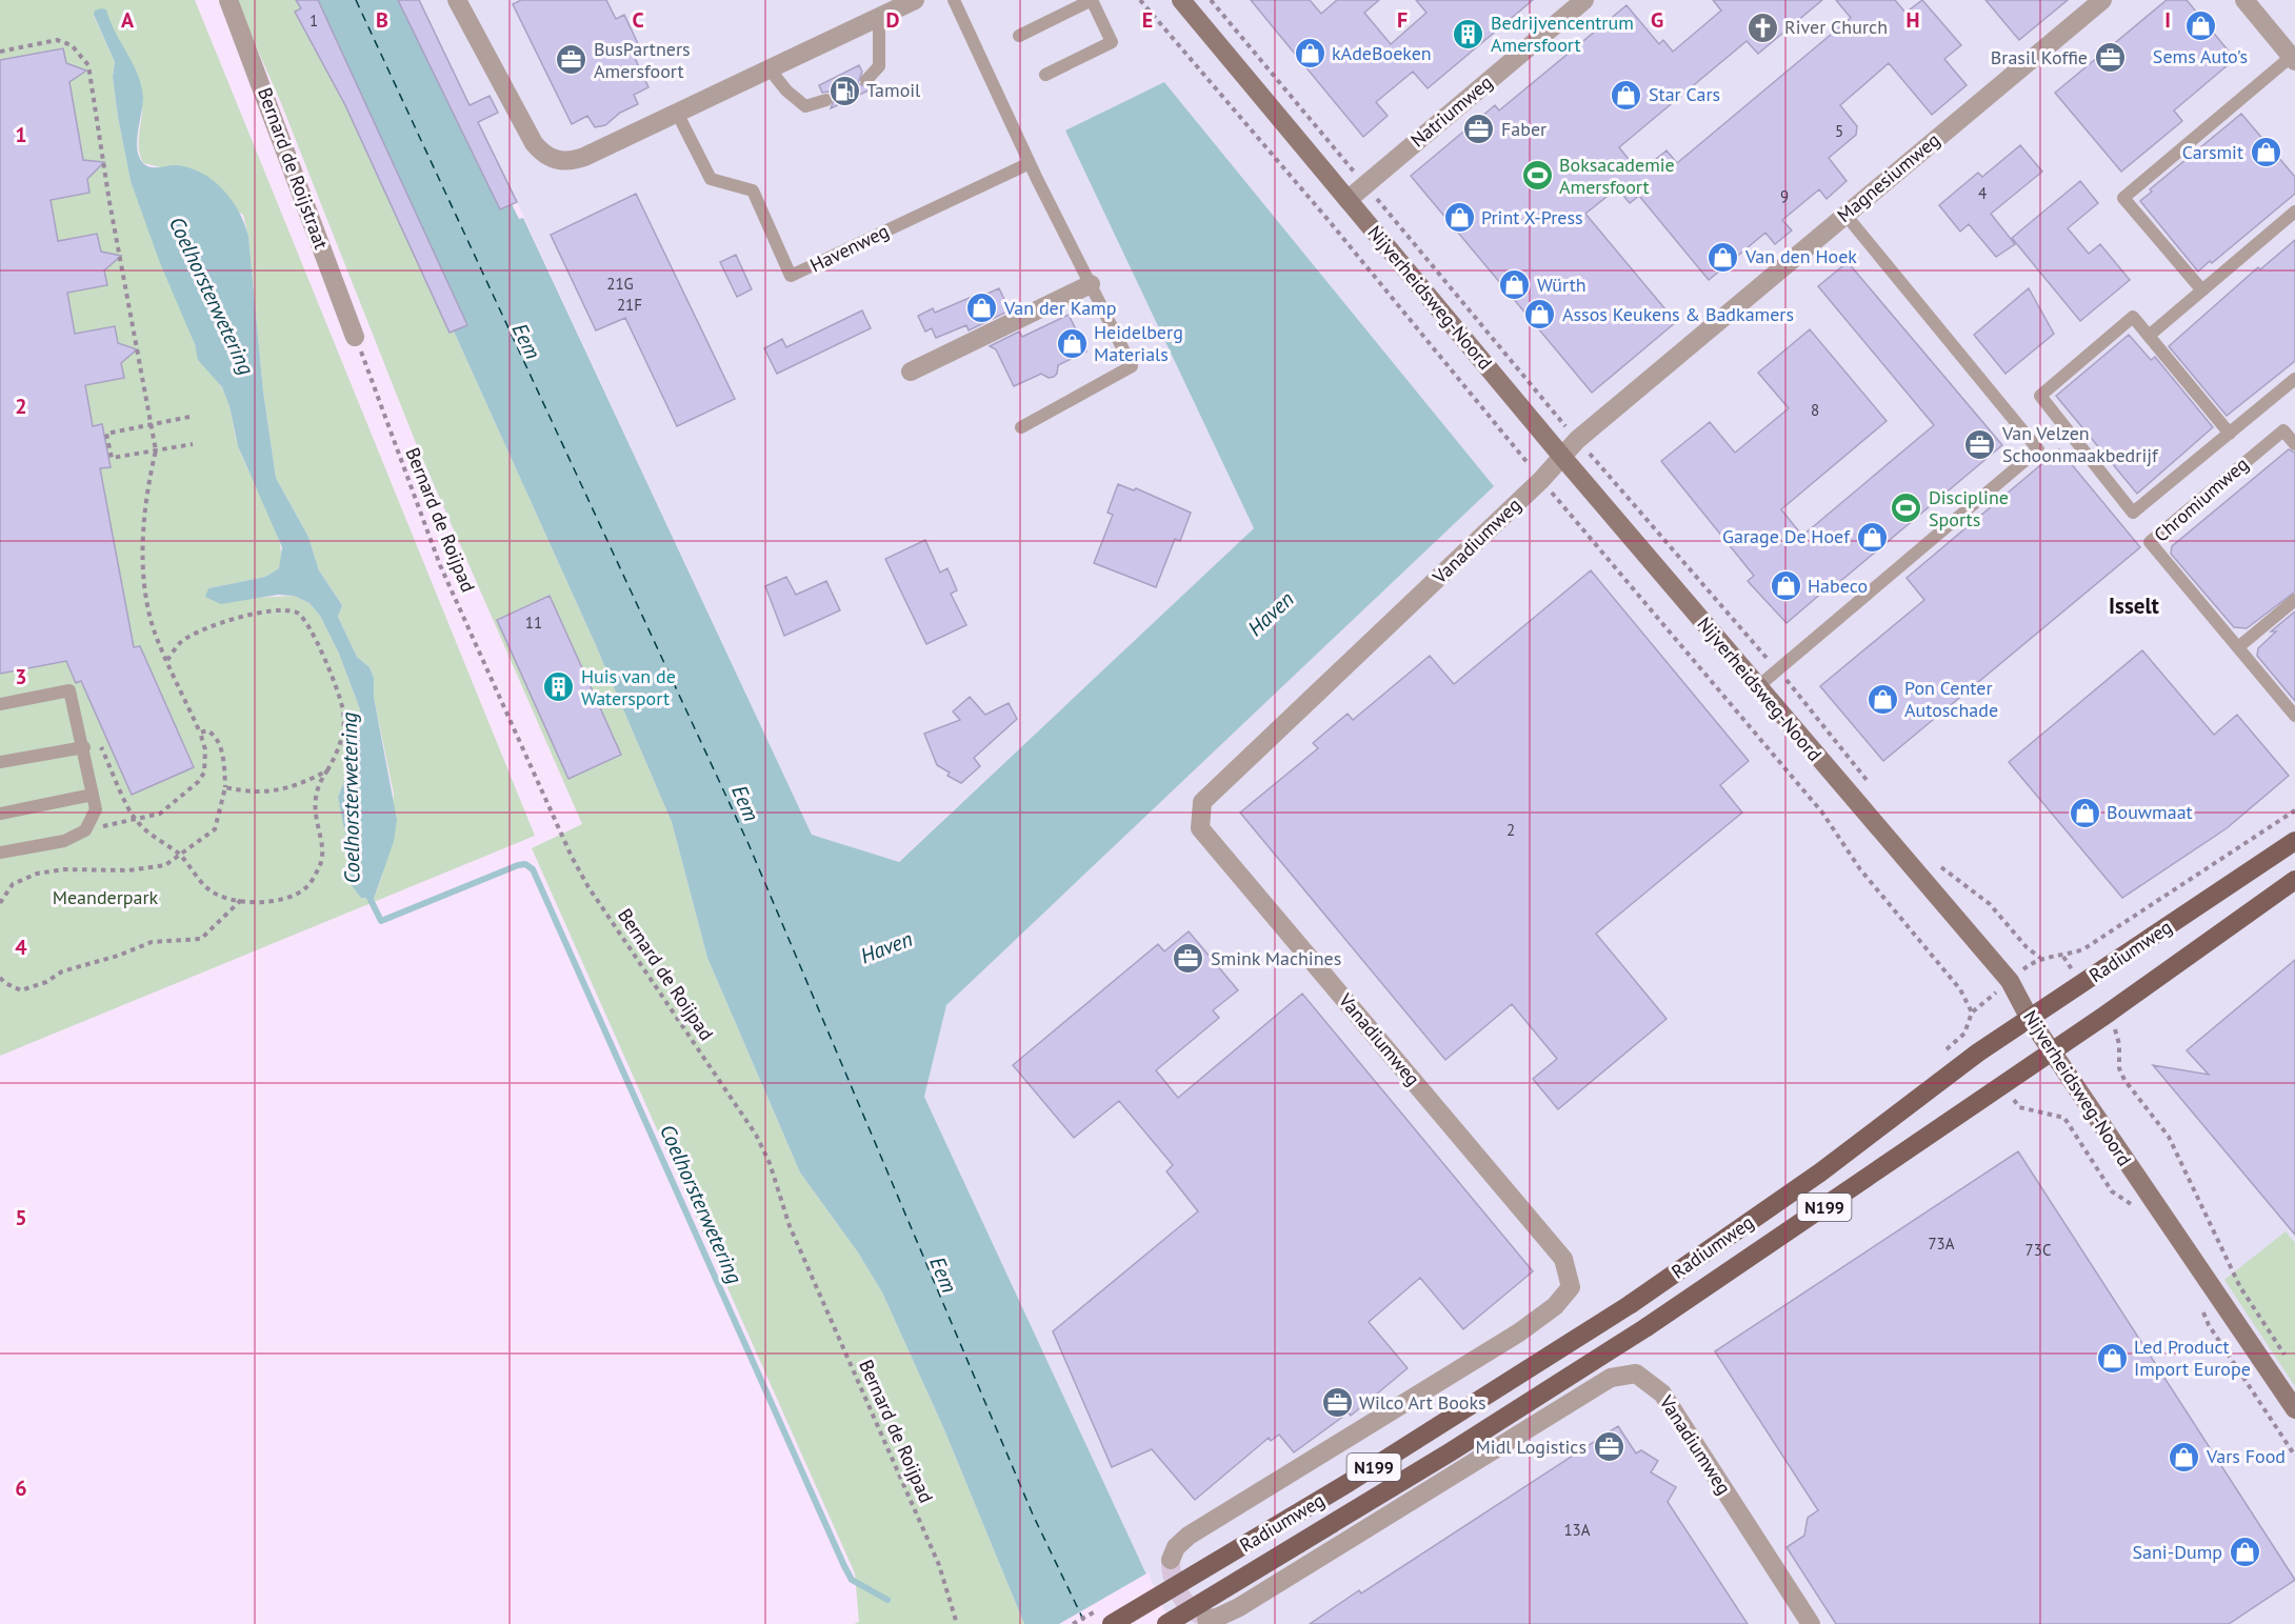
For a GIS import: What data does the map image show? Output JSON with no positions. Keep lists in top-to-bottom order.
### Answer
{
  "streets": {
    "main road": ["Radiumweg", "N199"],
    "street": [
      "Natriumweg",
      "Bernard de Roijstraat",
      "Magnesiumweg",
      "Nijverheidsweg-Noord",
      "Vanadiumweg"
    ],
    "lane": ["Havenweg", "Chromiumweg"],
    "path": ["Bernard de Roijpad"]
  },
  "crossings": [
    ["Natriumweg", "Nijverheidsweg-Noord"],
    ["Bernard de Roijstraat", "Bernard de Roijpad"],
    ["Magnesiumweg", "Nijverheidsweg-Noord"],
    ["Magnesiumweg", "Vanadiumweg"],
    ["Nijverheidsweg-Noord", "Vanadiumweg"],
    ["Nijverheidsweg-Noord", "Radiumweg"]
  ],
  "districts": ["Isselt"],
  "water": ["Coelhorsterwetering", "Eem", "Haven"],
  "parks": ["Meanderpark"],
  "places": {
    "shop": [
      "Sems Auto's",
      "kAdeBoeken",
      "Star Cars",
      "Carsmit",
      "Print X-Press",
      "Van den Hoek",
      "Würth",
      "Van der Kamp",
      "Assos Keukens & Badkamers",
      "Heidelberg Materials",
      "Garage De Hoef",
      "Habeco",
      "Pon Center Autoschade",
      "Bouwmaat",
      "Led Product Import Europe",
      "Vars Food",
      "Sani-Dump"
    ],
    "church": ["River Church"],
    "building": ["Bedrijvencentrum Amersfoort", "Huis van de Watersport"],
    "office": [
      "Brasil Koffie",
      "BusPartners Amersfoort",
      "Faber",
      "Van Velzen Schoonmaakbedrijf",
      "Smink Machines",
      "Wilco Art Books",
      "Midl Logistics"
    ],
    "fuel station": ["Tamoil"],
    "sports": ["Boksacademie Amersfoort", "Discipline Sports"]
  },
  "house_numbers": [
    "1",
    "5",
    "4",
    "9",
    "21G",
    "21F",
    "8",
    "11",
    "2",
    "73A",
    "73C",
    "13A"
  ],
  "grid": {
    "columns": [
      "A",
      "B",
      "C",
      "D",
      "E",
      "F",
      "G",
      "H",
      "I"
    ],
    "rows": [
      "1",
      "2",
      "3",
      "4",
      "5",
      "6"
    ]
  }
}
